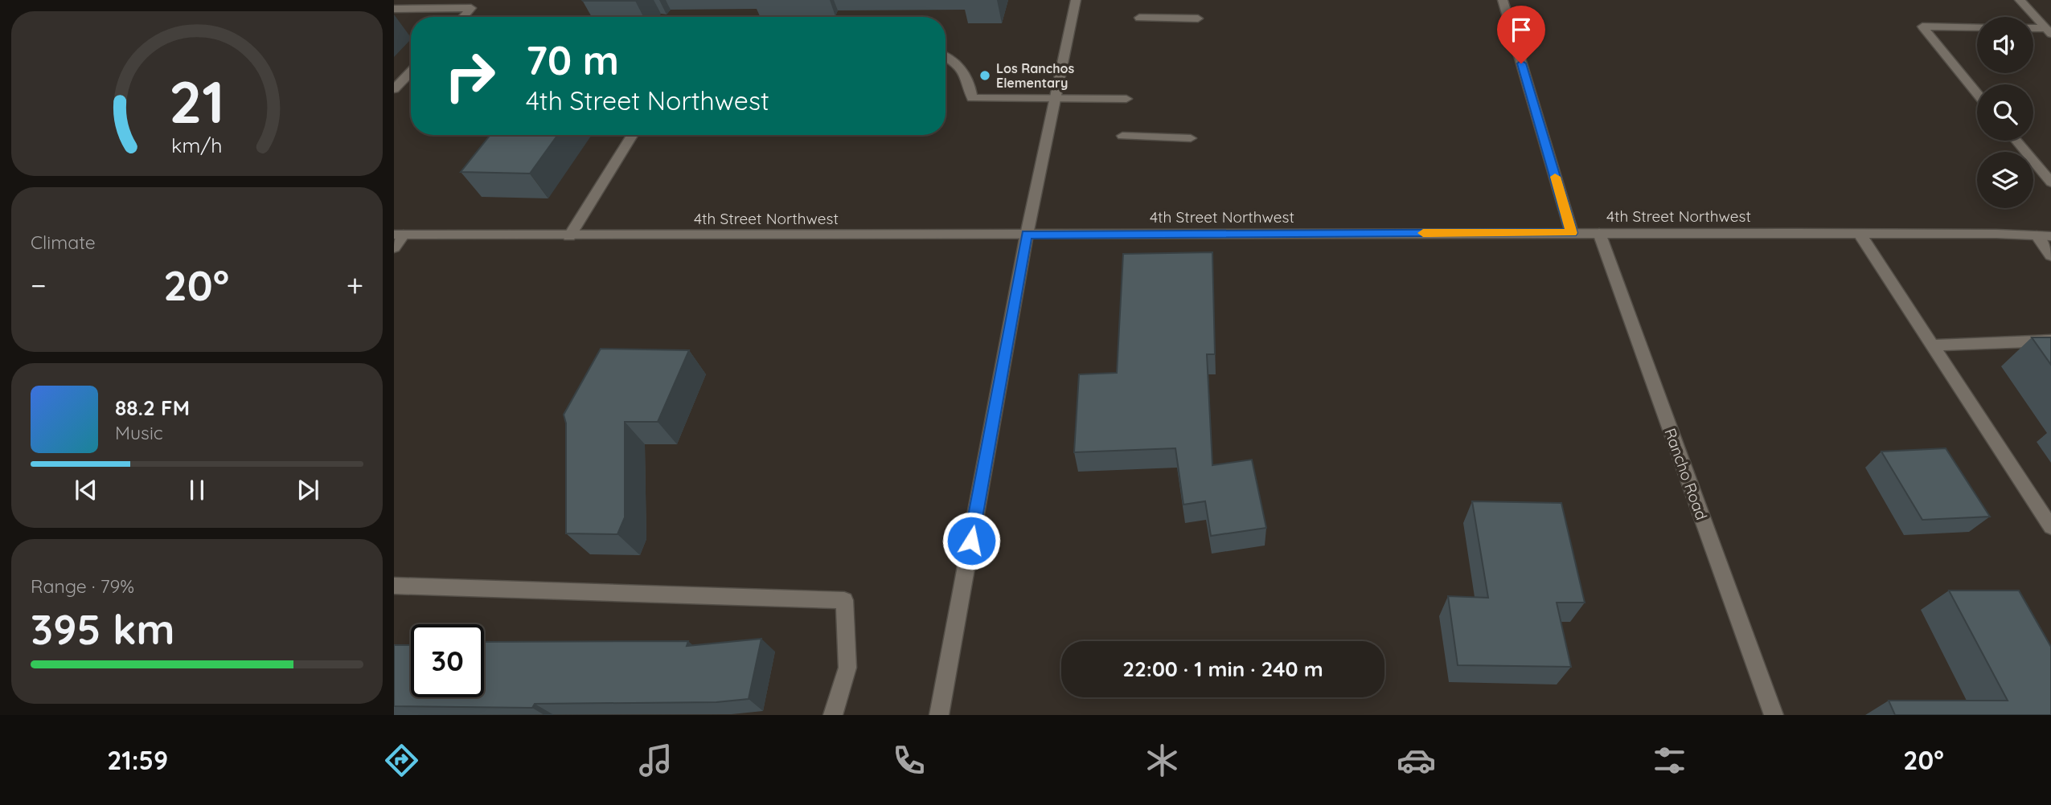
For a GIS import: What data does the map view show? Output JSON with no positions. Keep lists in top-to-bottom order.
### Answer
{
  "streets": {
    "street": ["4th Street Northwest", "Rancho Road"]
  },
  "crossings": [
    ["4th Street Northwest", "Rancho Road"]
  ],
  "places": ["Los Ranchos Elementary"],
  "page": {
    "turn": ["70 m", "4th Street Northwest"],
    "tile": [
      "Climate",
      ["Range · 79%", "395 km"]
    ],
    "heat": ["−", "20°", "+"],
    "song": ["88.2 FM", "Music"],
    "limit": "30",
    "trip": "22:00 · 1 min · 240 m",
    "tabs": ["21:59", "20°"],
    "gauge": ["21", "km/h"]
  }
}
